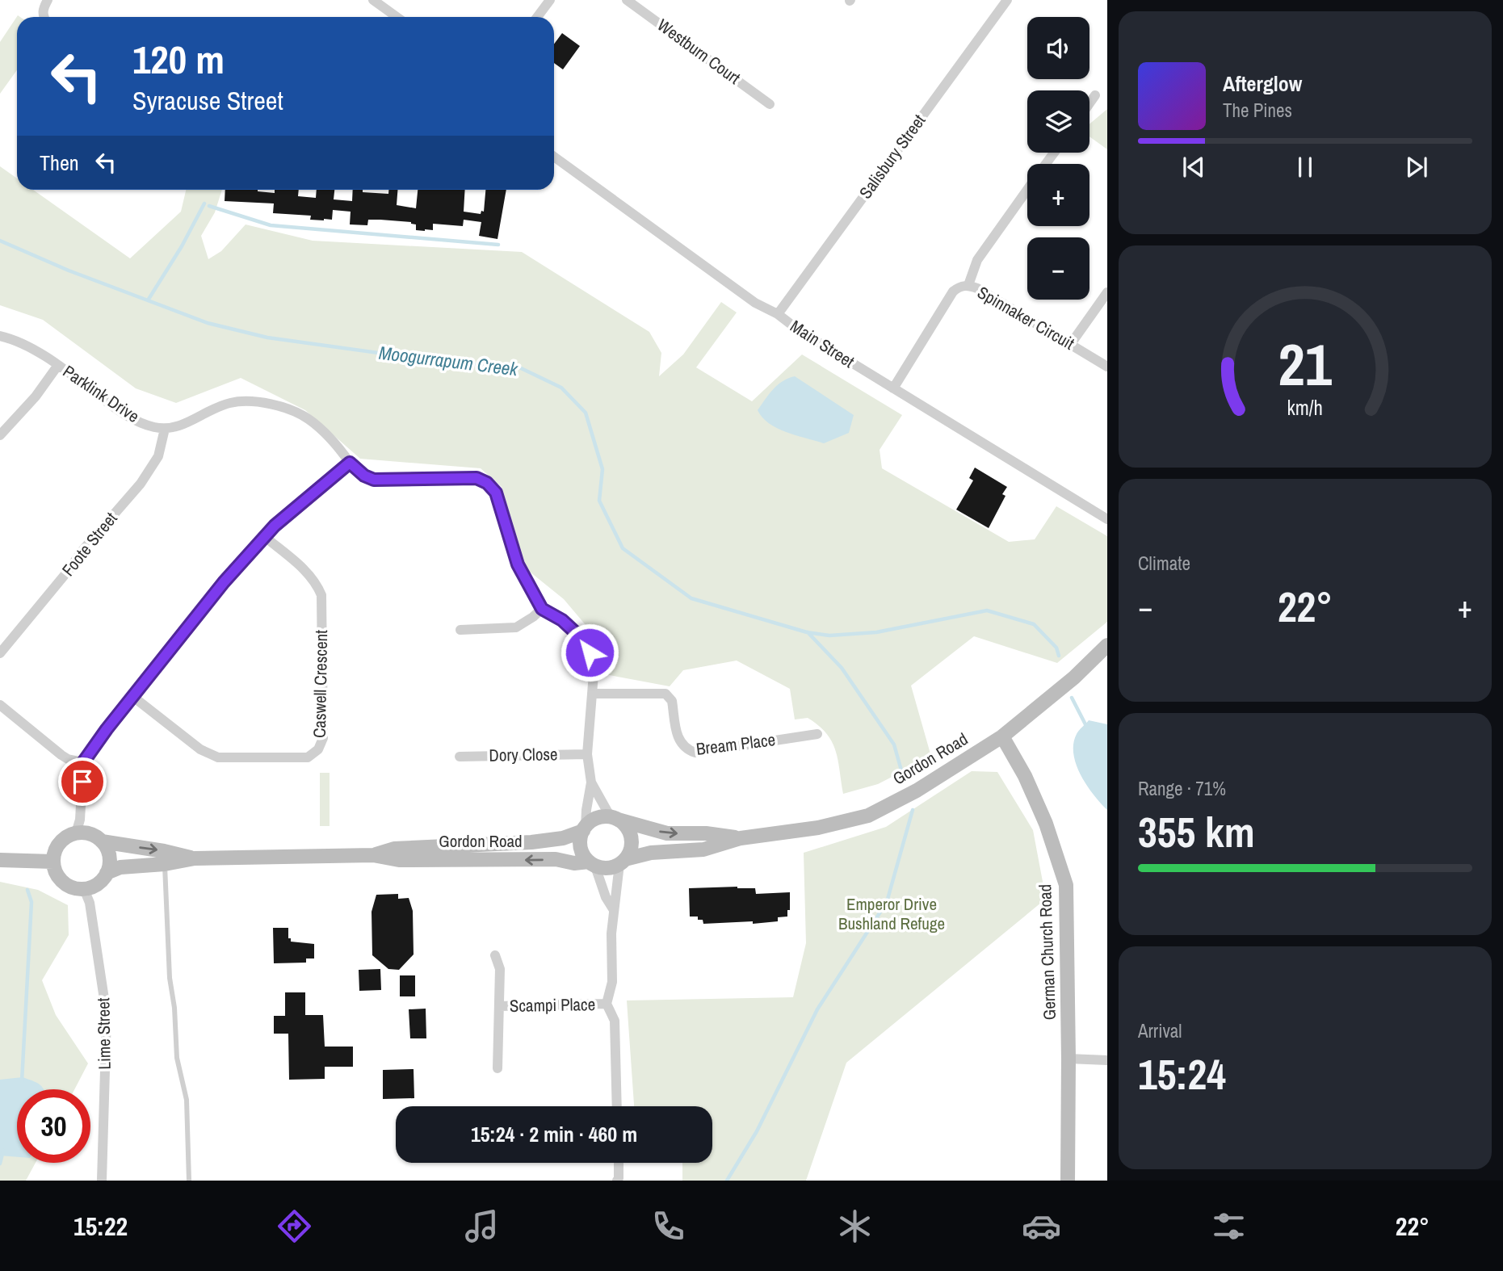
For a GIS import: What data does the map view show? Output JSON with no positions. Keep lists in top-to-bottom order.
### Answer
{
  "streets": {
    "street": [
      "Westburn Court",
      "Salisbury Street",
      "Spinnaker Circuit",
      "Main Street",
      "Parklink Drive",
      "Foote Street",
      "Caswell Crescent",
      "Bream Place",
      "Dory Close",
      "Gordon Road",
      "German Church Road",
      "Scampi Place",
      "Lime Street"
    ]
  },
  "crossings": [
    ["Salisbury Street", "Main Street"],
    ["Spinnaker Circuit", "Main Street"],
    ["Parklink Drive", "Foote Street"],
    ["Gordon Road", "German Church Road"],
    ["Gordon Road", "Lime Street"]
  ],
  "water": ["Moogurrapum Creek"],
  "parks": ["Emperor Drive Bushland Refuge"],
  "page": {
    "map_buttons": ["+", "−"],
    "turn": ["120 m", "Syracuse Street"],
    "song": ["Afterglow", "The Pines"],
    "then": "Then",
    "tile": [
      "Climate",
      ["Range · 71%", "355 km"],
      ["Arrival", "15:24"]
    ],
    "heat": ["−", "22°", "+"],
    "limit": "30",
    "trip": "15:24 · 2 min · 460 m",
    "tabs": ["15:22", "22°"],
    "gauge": ["21", "km/h"]
  }
}
